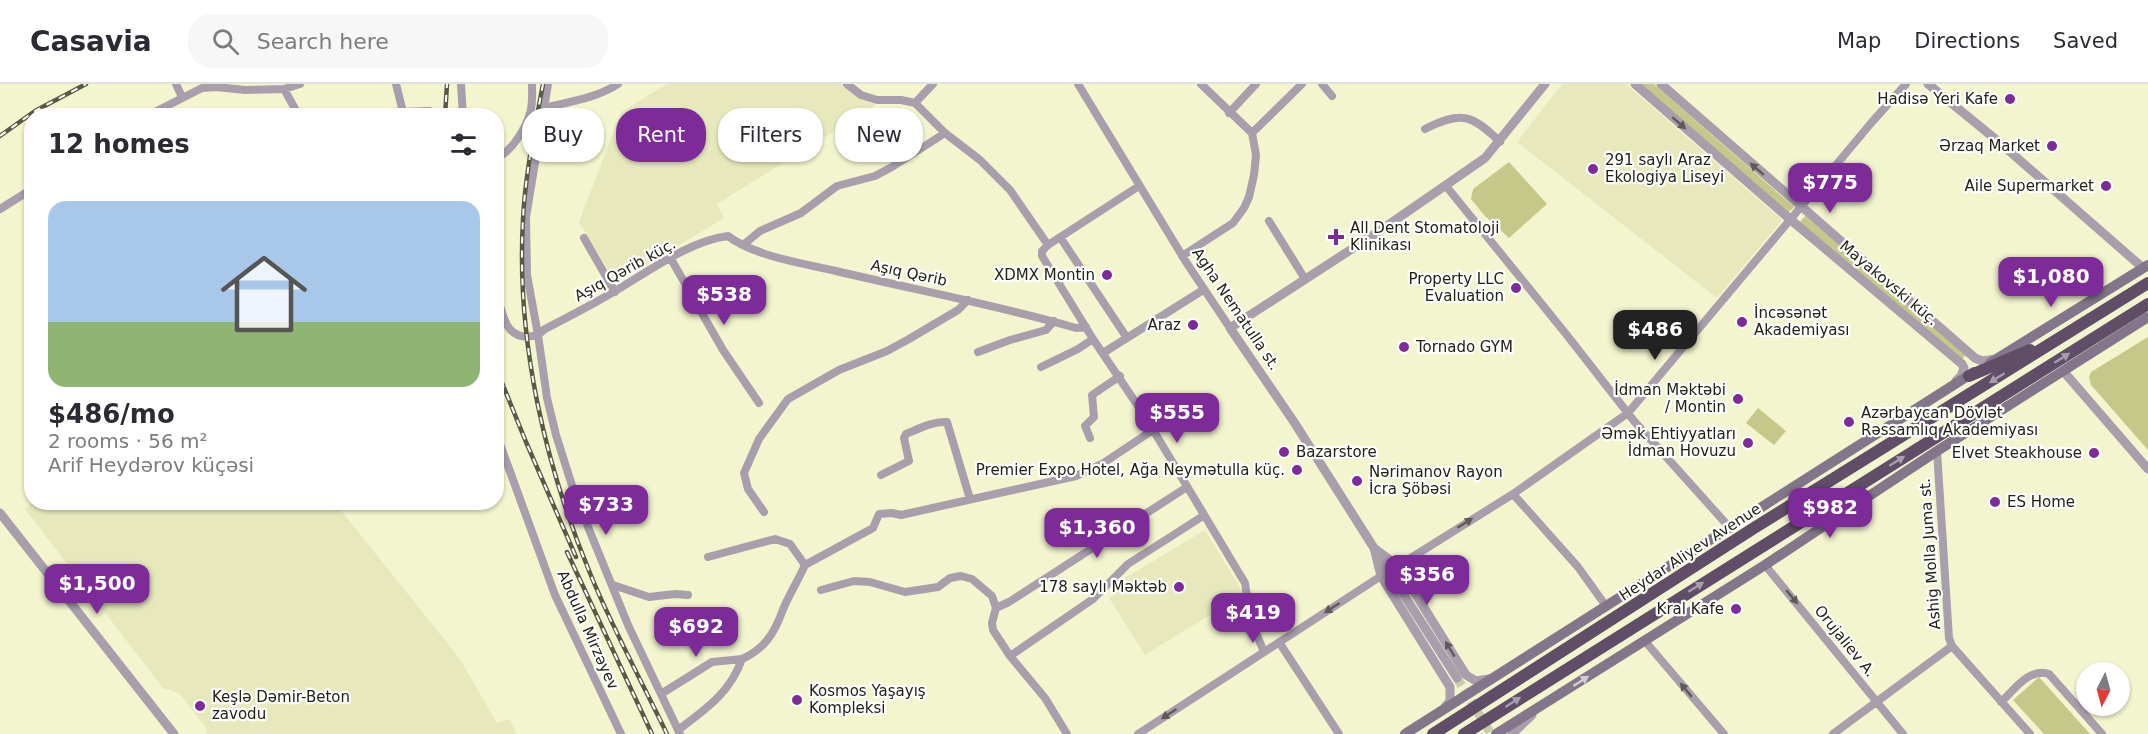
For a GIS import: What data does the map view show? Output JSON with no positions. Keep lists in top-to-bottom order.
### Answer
{
  "streets": {
    "highway": ["Heydar Aliyev Avenue"],
    "street": [
      "Aşıq Qərib küç.",
      "Aşıq Qərib",
      "Mayakovski küç.",
      "Agha Nematulla st.",
      "Ashig Molla Juma st.",
      "Abdulla Mirzəyev",
      "Orujaliev A."
    ]
  },
  "crossings": [
    ["Aşıq Qərib küç.", "Aşıq Qərib"]
  ],
  "one_way": ["Orujaliev A."],
  "places": {
    "other": [
      "Hadisə Yeri Kafe",
      "Ərzaq Market",
      "291 saylı Araz Ekologiya Liseyi",
      "Aile Supermarket",
      "XDMX Montin",
      "Property LLC Evaluation",
      "İncəsənət Akademiyası",
      "Araz",
      "Tornado GYM",
      "İdman Məktəbi / Montin",
      "Azərbaycan Dövlət Rəssamlıq Akademiyası",
      "Əmək Ehtiyyatları İdman Hovuzu",
      "Bazarstore",
      "Elvet Steakhouse",
      "Premier Expo Hotel, Ağa Neymətulla küç.",
      "Nərimanov Rayon İcra Şöbəsi",
      "ES Home",
      "178 saylı Məktəb",
      "Kral Kafe",
      "Kosmos Yaşayış Kompleksi",
      "Keşlə Dəmir-Beton zavodu"
    ],
    "health": ["All Dent Stomatoloji Klinikası"]
  },
  "north": "bottom",
  "page": {
    "header": "Casavia",
    "search": "Search here",
    "nav": ["Map", "Directions", "Saved"],
    "chip": [
      "Buy",
      "Rent",
      "Filters",
      "New"
    ],
    "heading": "12 homes",
    "price": [
      "$775",
      "$1,080",
      "$538",
      "$486",
      "$555",
      "$733",
      "$982",
      "$1,360",
      "$356",
      "$1,500",
      "$419",
      "$692"
    ],
    "list": [
      {
        "name": "$486/mo",
        "note": "2 rooms · 56 m² · Arif Heydərov küçəsi"
      }
    ]
  }
}
